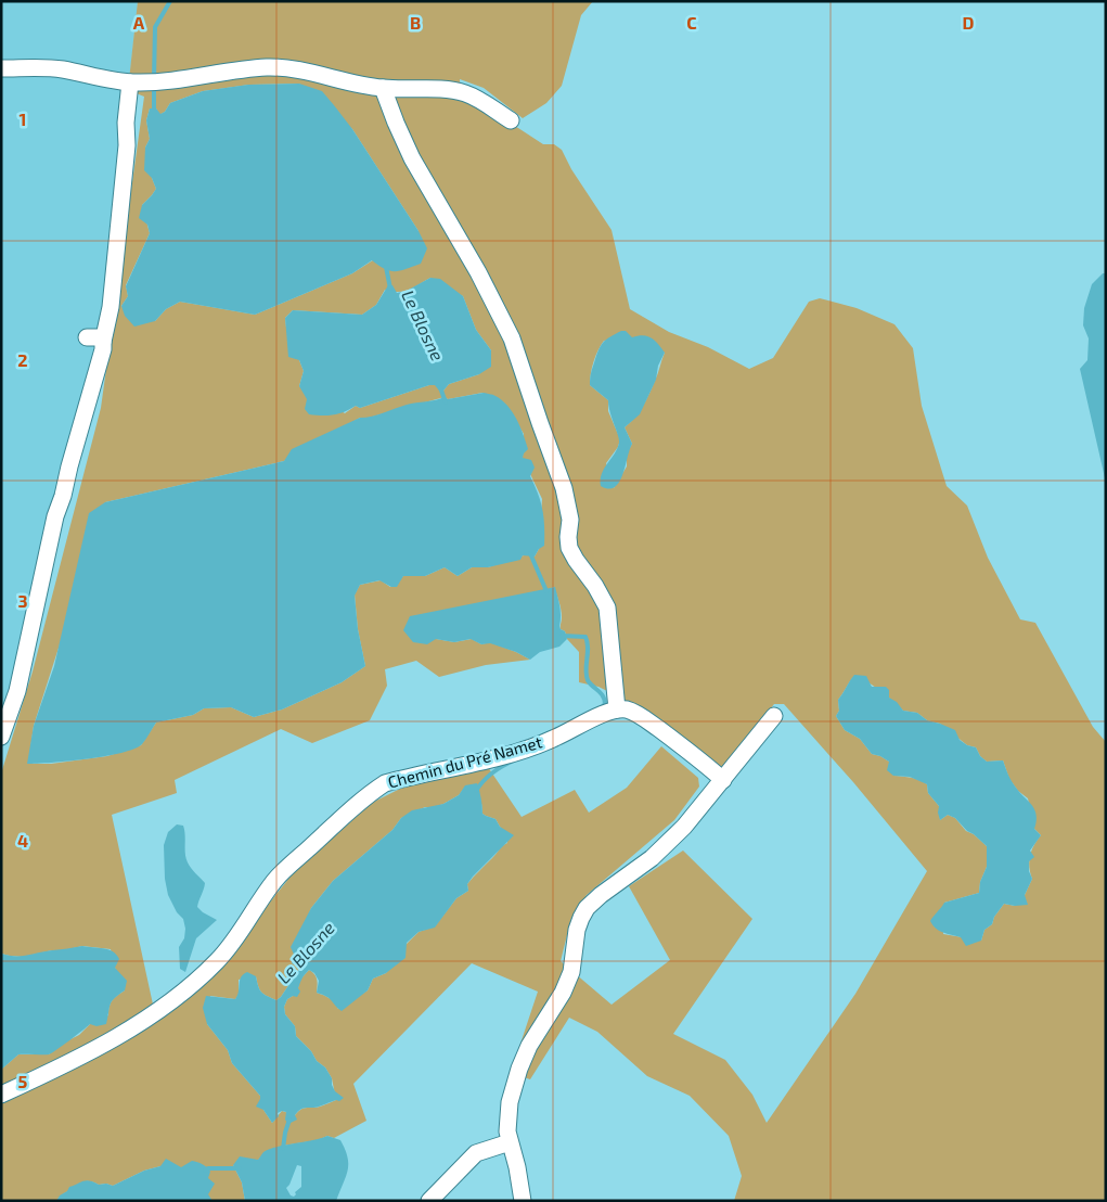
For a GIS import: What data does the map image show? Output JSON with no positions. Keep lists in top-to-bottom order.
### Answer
{
  "streets": {
    "street": ["Chemin du Pré Namet"]
  },
  "water": ["Le Blosne"],
  "grid": {
    "columns": [
      "A",
      "B",
      "C",
      "D"
    ],
    "rows": [
      "1",
      "2",
      "3",
      "4",
      "5"
    ]
  }
}
